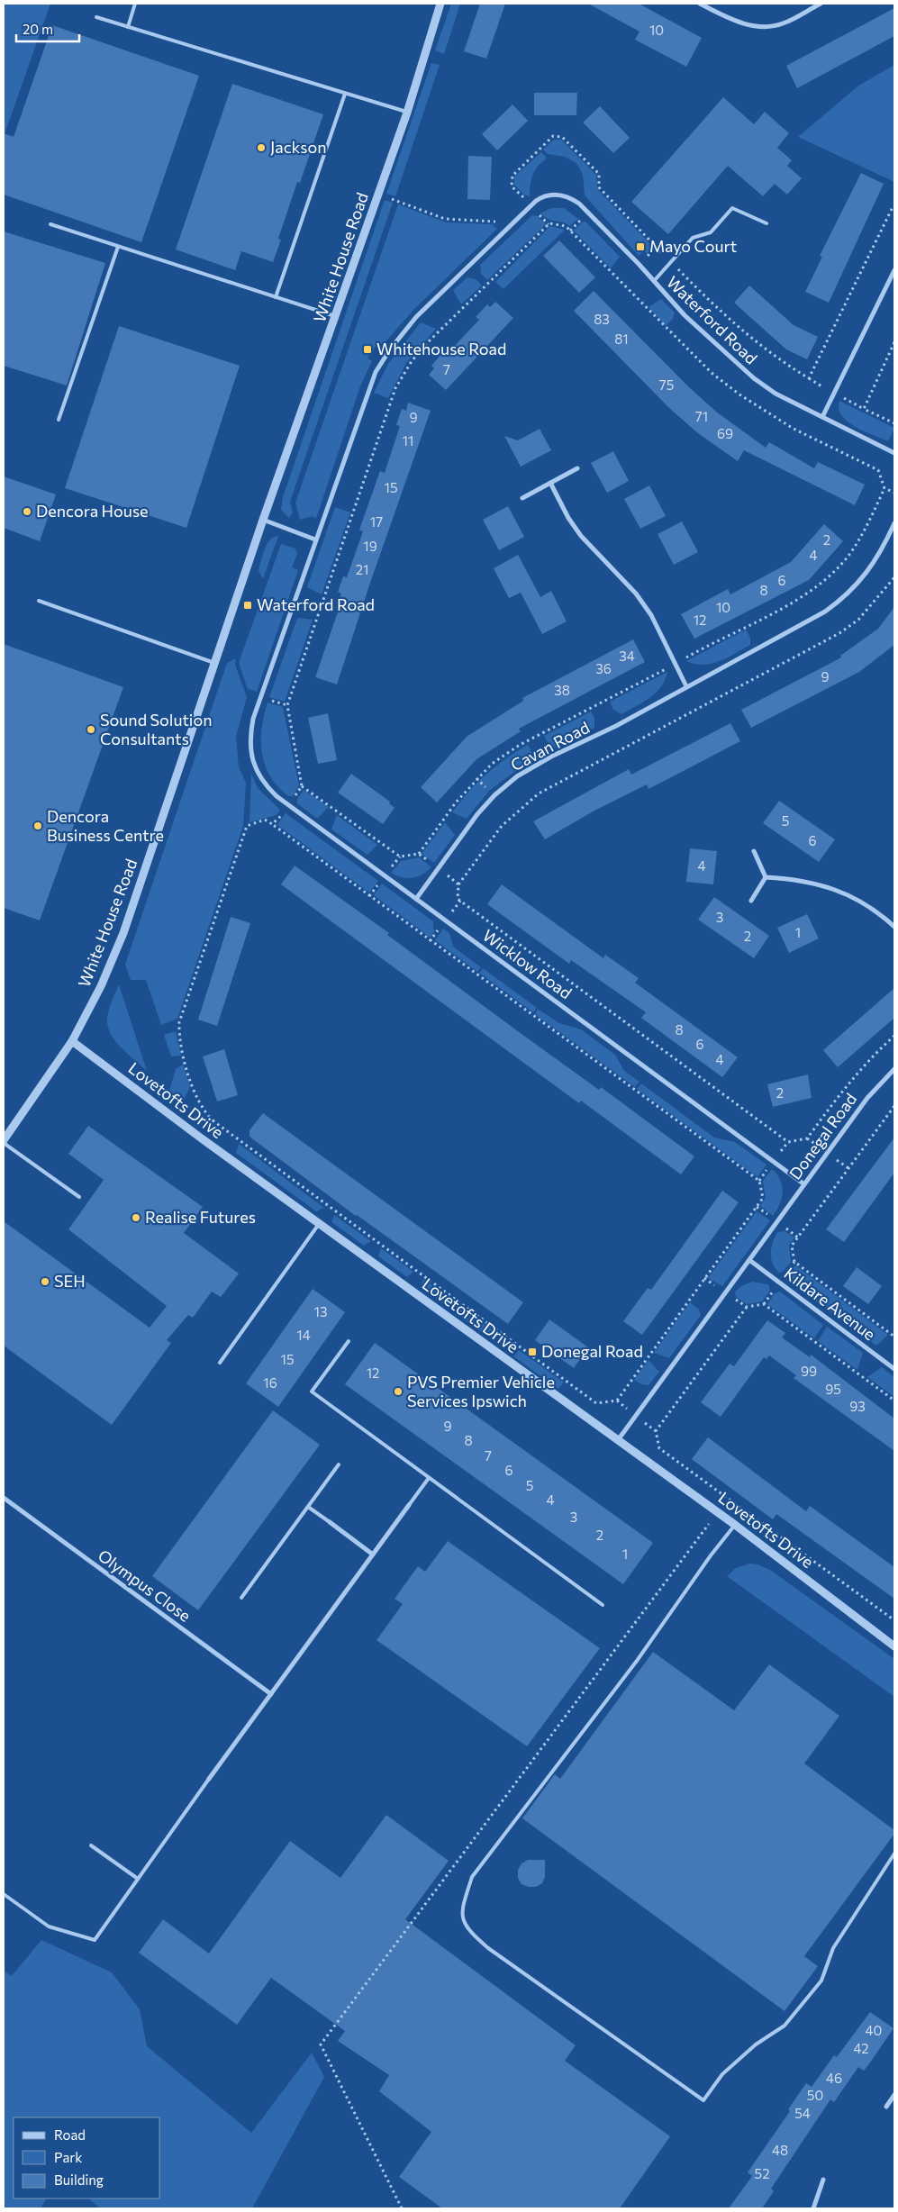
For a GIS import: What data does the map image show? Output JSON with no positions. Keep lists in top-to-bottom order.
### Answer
{
  "streets": {
    "street": [
      "White House Road",
      "Waterford Road",
      "Cavan Road",
      "Wicklow Road",
      "Lovetofts Drive",
      "Donegal Road",
      "Kildare Avenue",
      "Olympus Close"
    ]
  },
  "crossings": [
    ["White House Road", "Lovetofts Drive"],
    ["Cavan Road", "Wicklow Road"],
    ["Wicklow Road", "Donegal Road"],
    ["Lovetofts Drive", "Donegal Road"],
    ["Donegal Road", "Kildare Avenue"]
  ],
  "places": {
    "other": [
      "Jackson",
      "Dencora House",
      "Sound Solution Consultants",
      "Dencora Business Centre",
      "Realise Futures",
      "SEH",
      "PVS Premier Vehicle Services Ipswich"
    ],
    "transit": [
      "Mayo Court",
      "Whitehouse Road",
      "Waterford Road",
      "Donegal Road"
    ]
  },
  "house_numbers": [
    "10",
    "83",
    "81",
    "7",
    "75",
    "71",
    "9",
    "69",
    "11",
    "15",
    "17",
    "2",
    "19",
    "4",
    "21",
    "6",
    "8",
    "10",
    "12",
    "34",
    "36",
    "9",
    "38",
    "5",
    "6",
    "4",
    "3",
    "1",
    "2",
    "8",
    "6",
    "4",
    "2",
    "13",
    "14",
    "15",
    "99",
    "12",
    "16",
    "95",
    "93",
    "9",
    "8",
    "7",
    "6",
    "5",
    "4",
    "3",
    "2",
    "1",
    "40",
    "42",
    "46",
    "50",
    "54",
    "48",
    "52"
  ],
  "legend": ["Road", "Park", "Building"],
  "scale_bar": "20 m"
}
